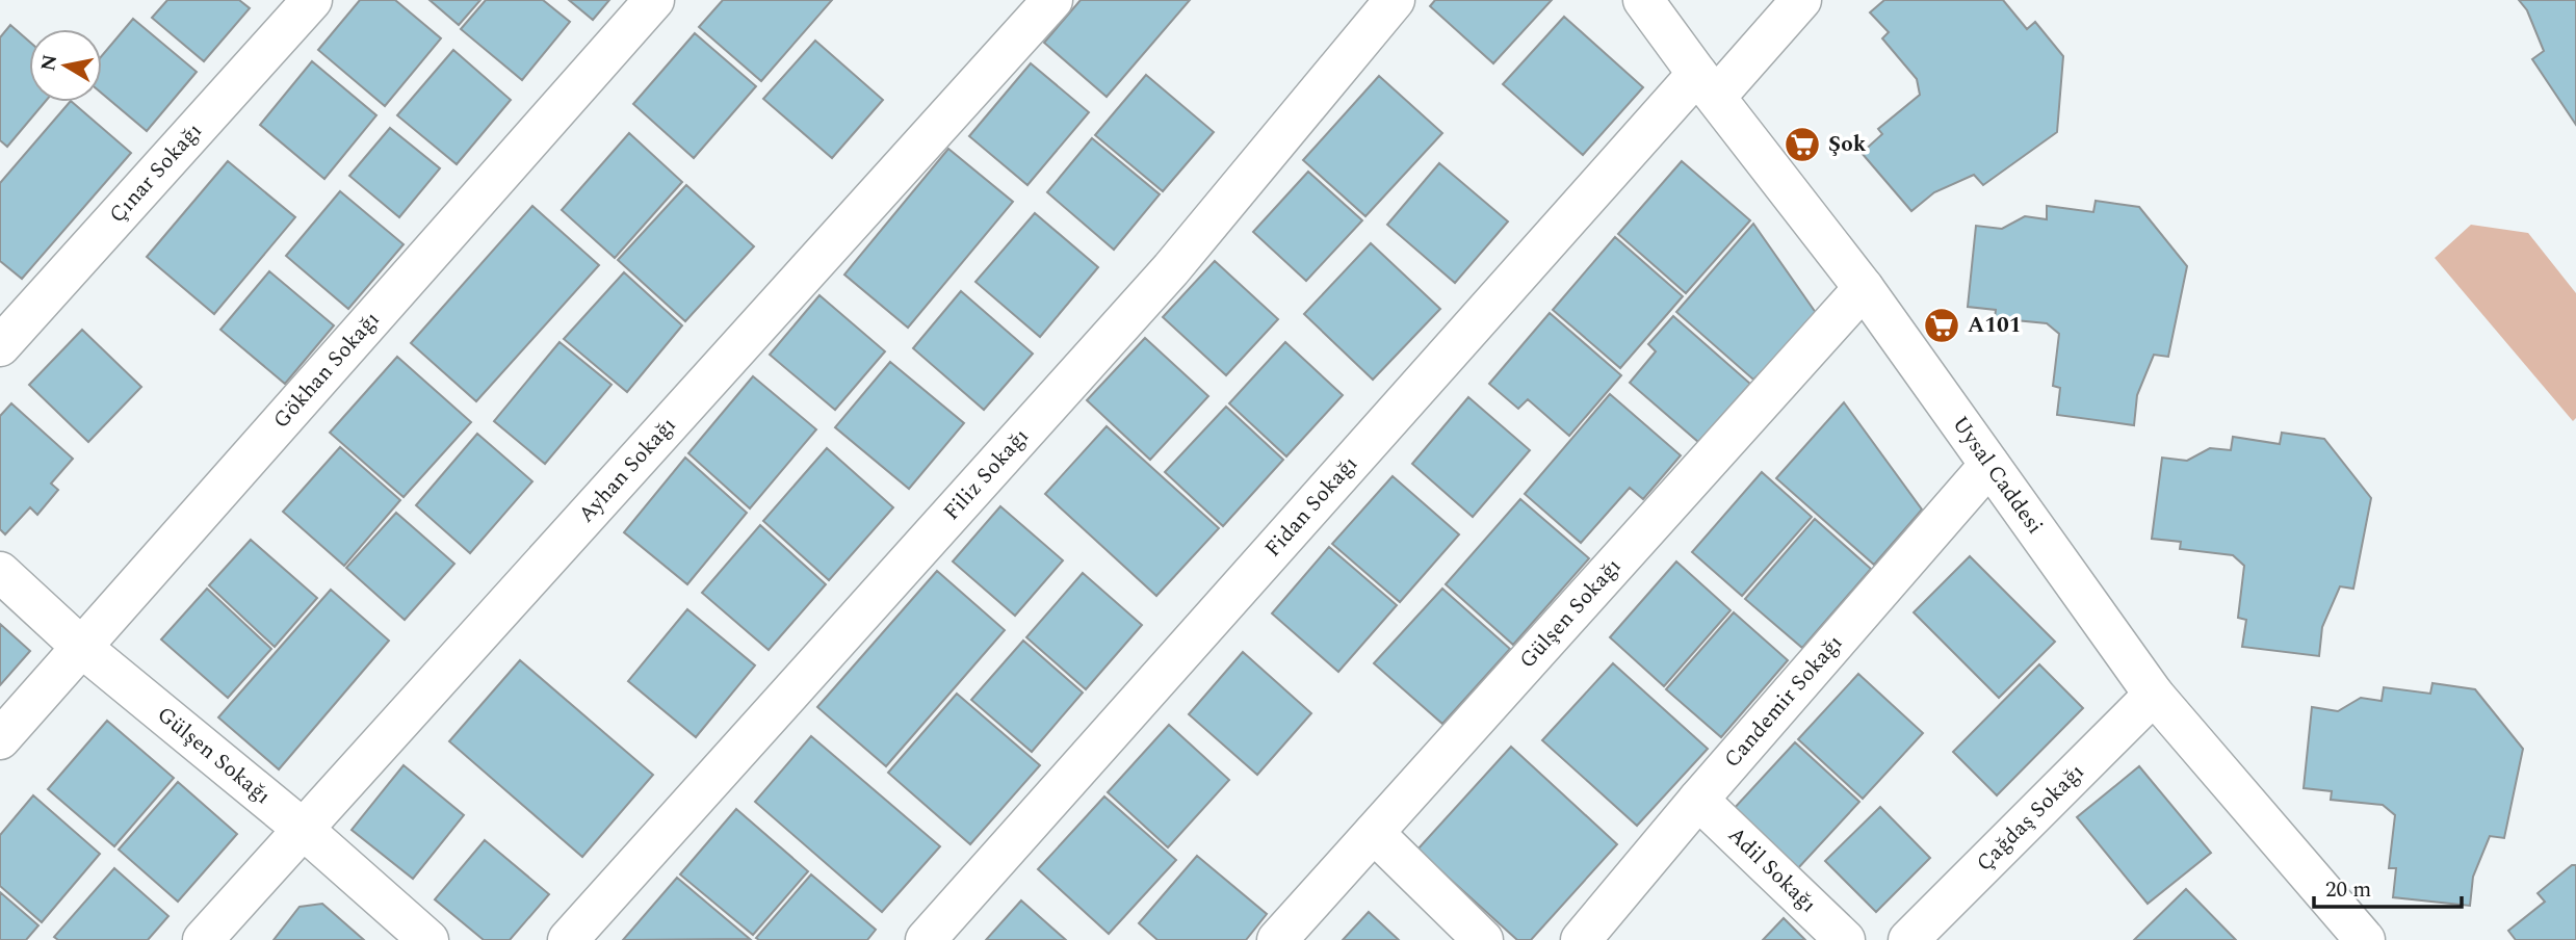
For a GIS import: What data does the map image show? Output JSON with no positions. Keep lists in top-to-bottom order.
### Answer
{
  "streets": {
    "street": [
      "Çınar Sokağı",
      "Gökhan Sokağı",
      "Ayhan Sokağı",
      "Filiz Sokağı",
      "Uysal Caddesi",
      "Fidan Sokağı",
      "Gülşen Sokağı",
      "Candemir Sokağı",
      "Çağdaş Sokağı",
      "Adil Sokağı"
    ]
  },
  "crossings": [
    ["Gökhan Sokağı", "Gülşen Sokağı"],
    ["Ayhan Sokağı", "Gülşen Sokağı"],
    ["Uysal Caddesi", "Fidan Sokağı"],
    ["Uysal Caddesi", "Gülşen Sokağı"],
    ["Uysal Caddesi", "Candemir Sokağı"],
    ["Uysal Caddesi", "Çağdaş Sokağı"],
    ["Candemir Sokağı", "Adil Sokağı"]
  ],
  "places": {
    "supermarket": ["Şok", "A101"]
  },
  "scale_bar": "20 m",
  "north": "left"
}
